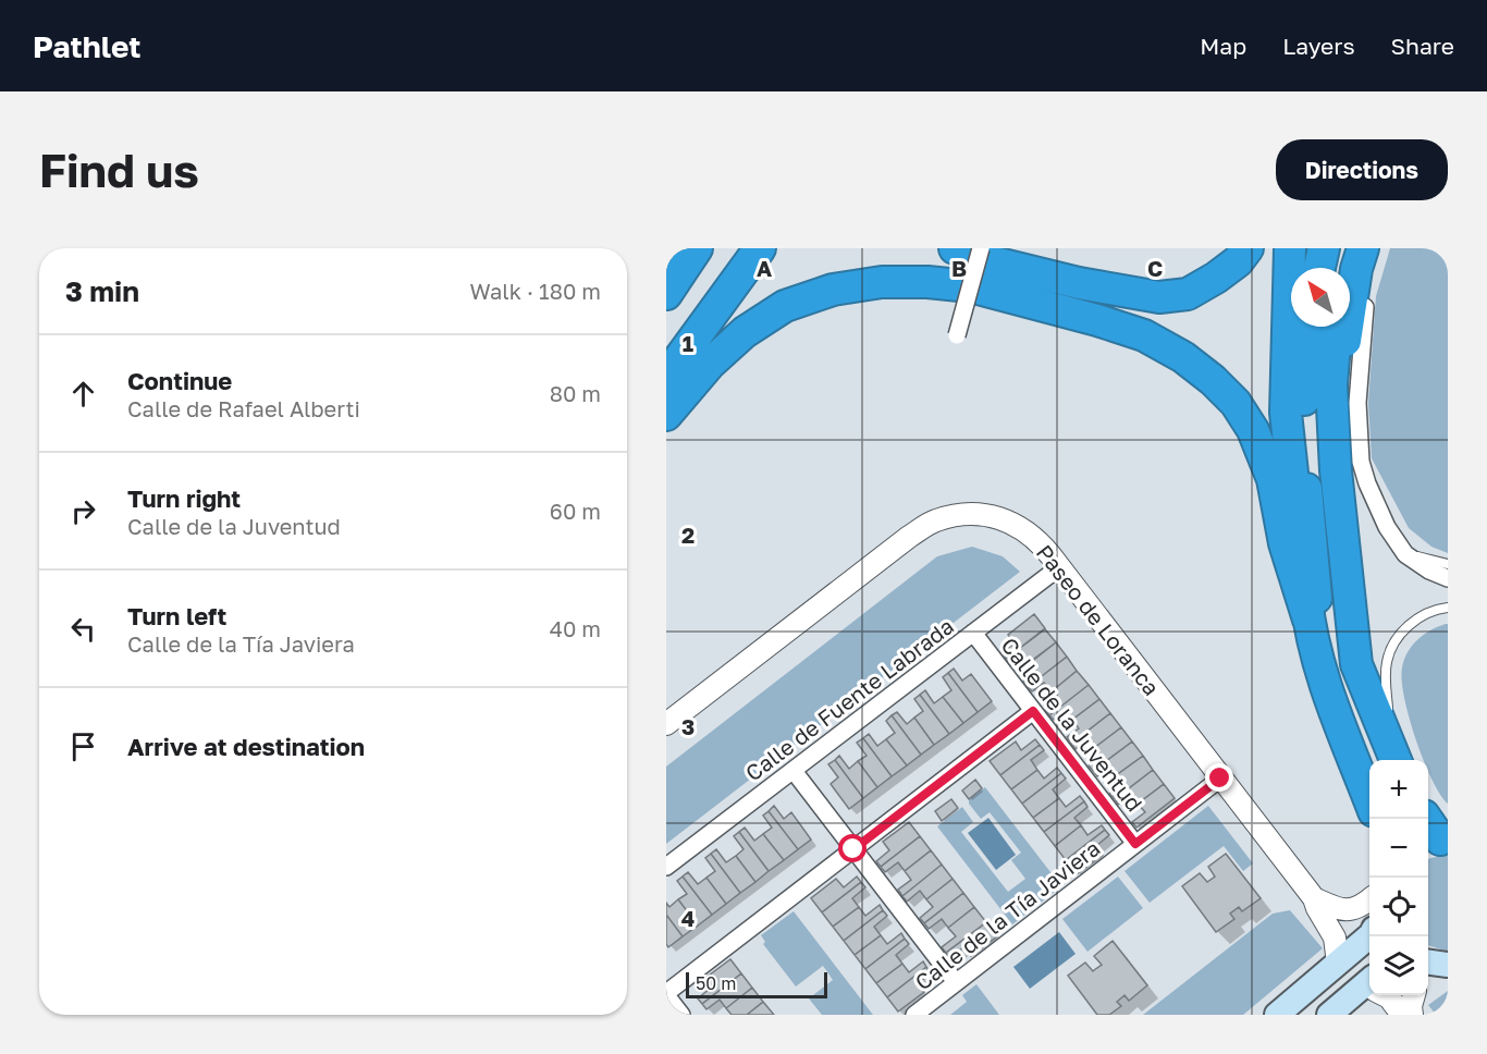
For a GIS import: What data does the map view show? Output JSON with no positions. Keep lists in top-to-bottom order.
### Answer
{
  "streets": {
    "street": [
      "Paseo de Loranca",
      "Calle de Fuente Labrada",
      "Calle de la Juventud",
      "Calle de la Tía Javiera"
    ]
  },
  "crossings": [
    ["Paseo de Loranca", "Calle de Fuente Labrada"],
    ["Paseo de Loranca", "Calle de la Tía Javiera"],
    ["Calle de Fuente Labrada", "Calle de la Juventud"],
    ["Calle de la Juventud", "Calle de la Tía Javiera"]
  ],
  "scale_bar": "50 m",
  "north": "top left",
  "page": {
    "header": "Pathlet",
    "nav": ["Map", "Layers", "Share"],
    "buttons": "Directions",
    "title": "Find us",
    "heading": ["3 min", "Walk · 180 m"],
    "list": [
      ["Continue", "Calle de Rafael Alberti", "80 m"],
      ["Turn right", "Calle de la Juventud", "60 m"],
      ["Turn left", "Calle de la Tía Javiera", "40 m"],
      "Arrive at destination"
    ],
    "map_buttons": ["+", "−"],
    "scale": "50 m"
  },
  "grid": {
    "columns": ["A", "B", "C"],
    "rows": [
      "1",
      "2",
      "3",
      "4"
    ]
  }
}
